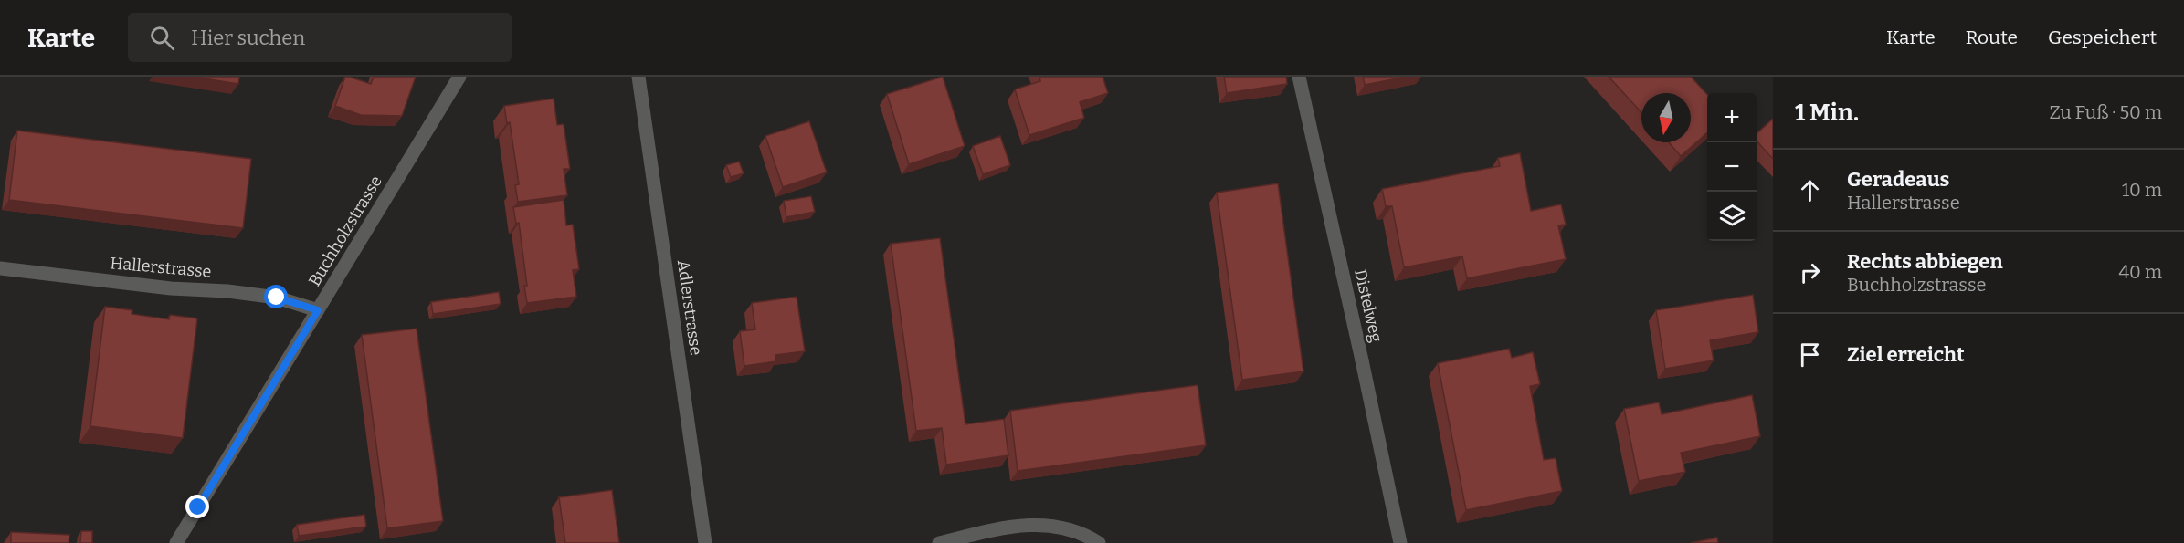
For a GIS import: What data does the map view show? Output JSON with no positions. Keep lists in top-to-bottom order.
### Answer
{
  "streets": {
    "street": [
      "Buchholzstrasse",
      "Hallerstrasse",
      "Distelweg",
      "Adlerstrasse"
    ]
  },
  "crossings": [
    ["Buchholzstrasse", "Hallerstrasse"]
  ],
  "north": "bottom",
  "page": {
    "header": "Karte",
    "search": "Hier suchen",
    "nav": ["Karte", "Route", "Gespeichert"],
    "heading": ["1 Min.", "Zu Fuß · 50 m"],
    "map_buttons": ["+", "−"],
    "list": [
      ["Geradeaus", "Hallerstrasse", "10 m"],
      ["Rechts abbiegen", "Buchholzstrasse", "40 m"],
      "Ziel erreicht"
    ]
  }
}
